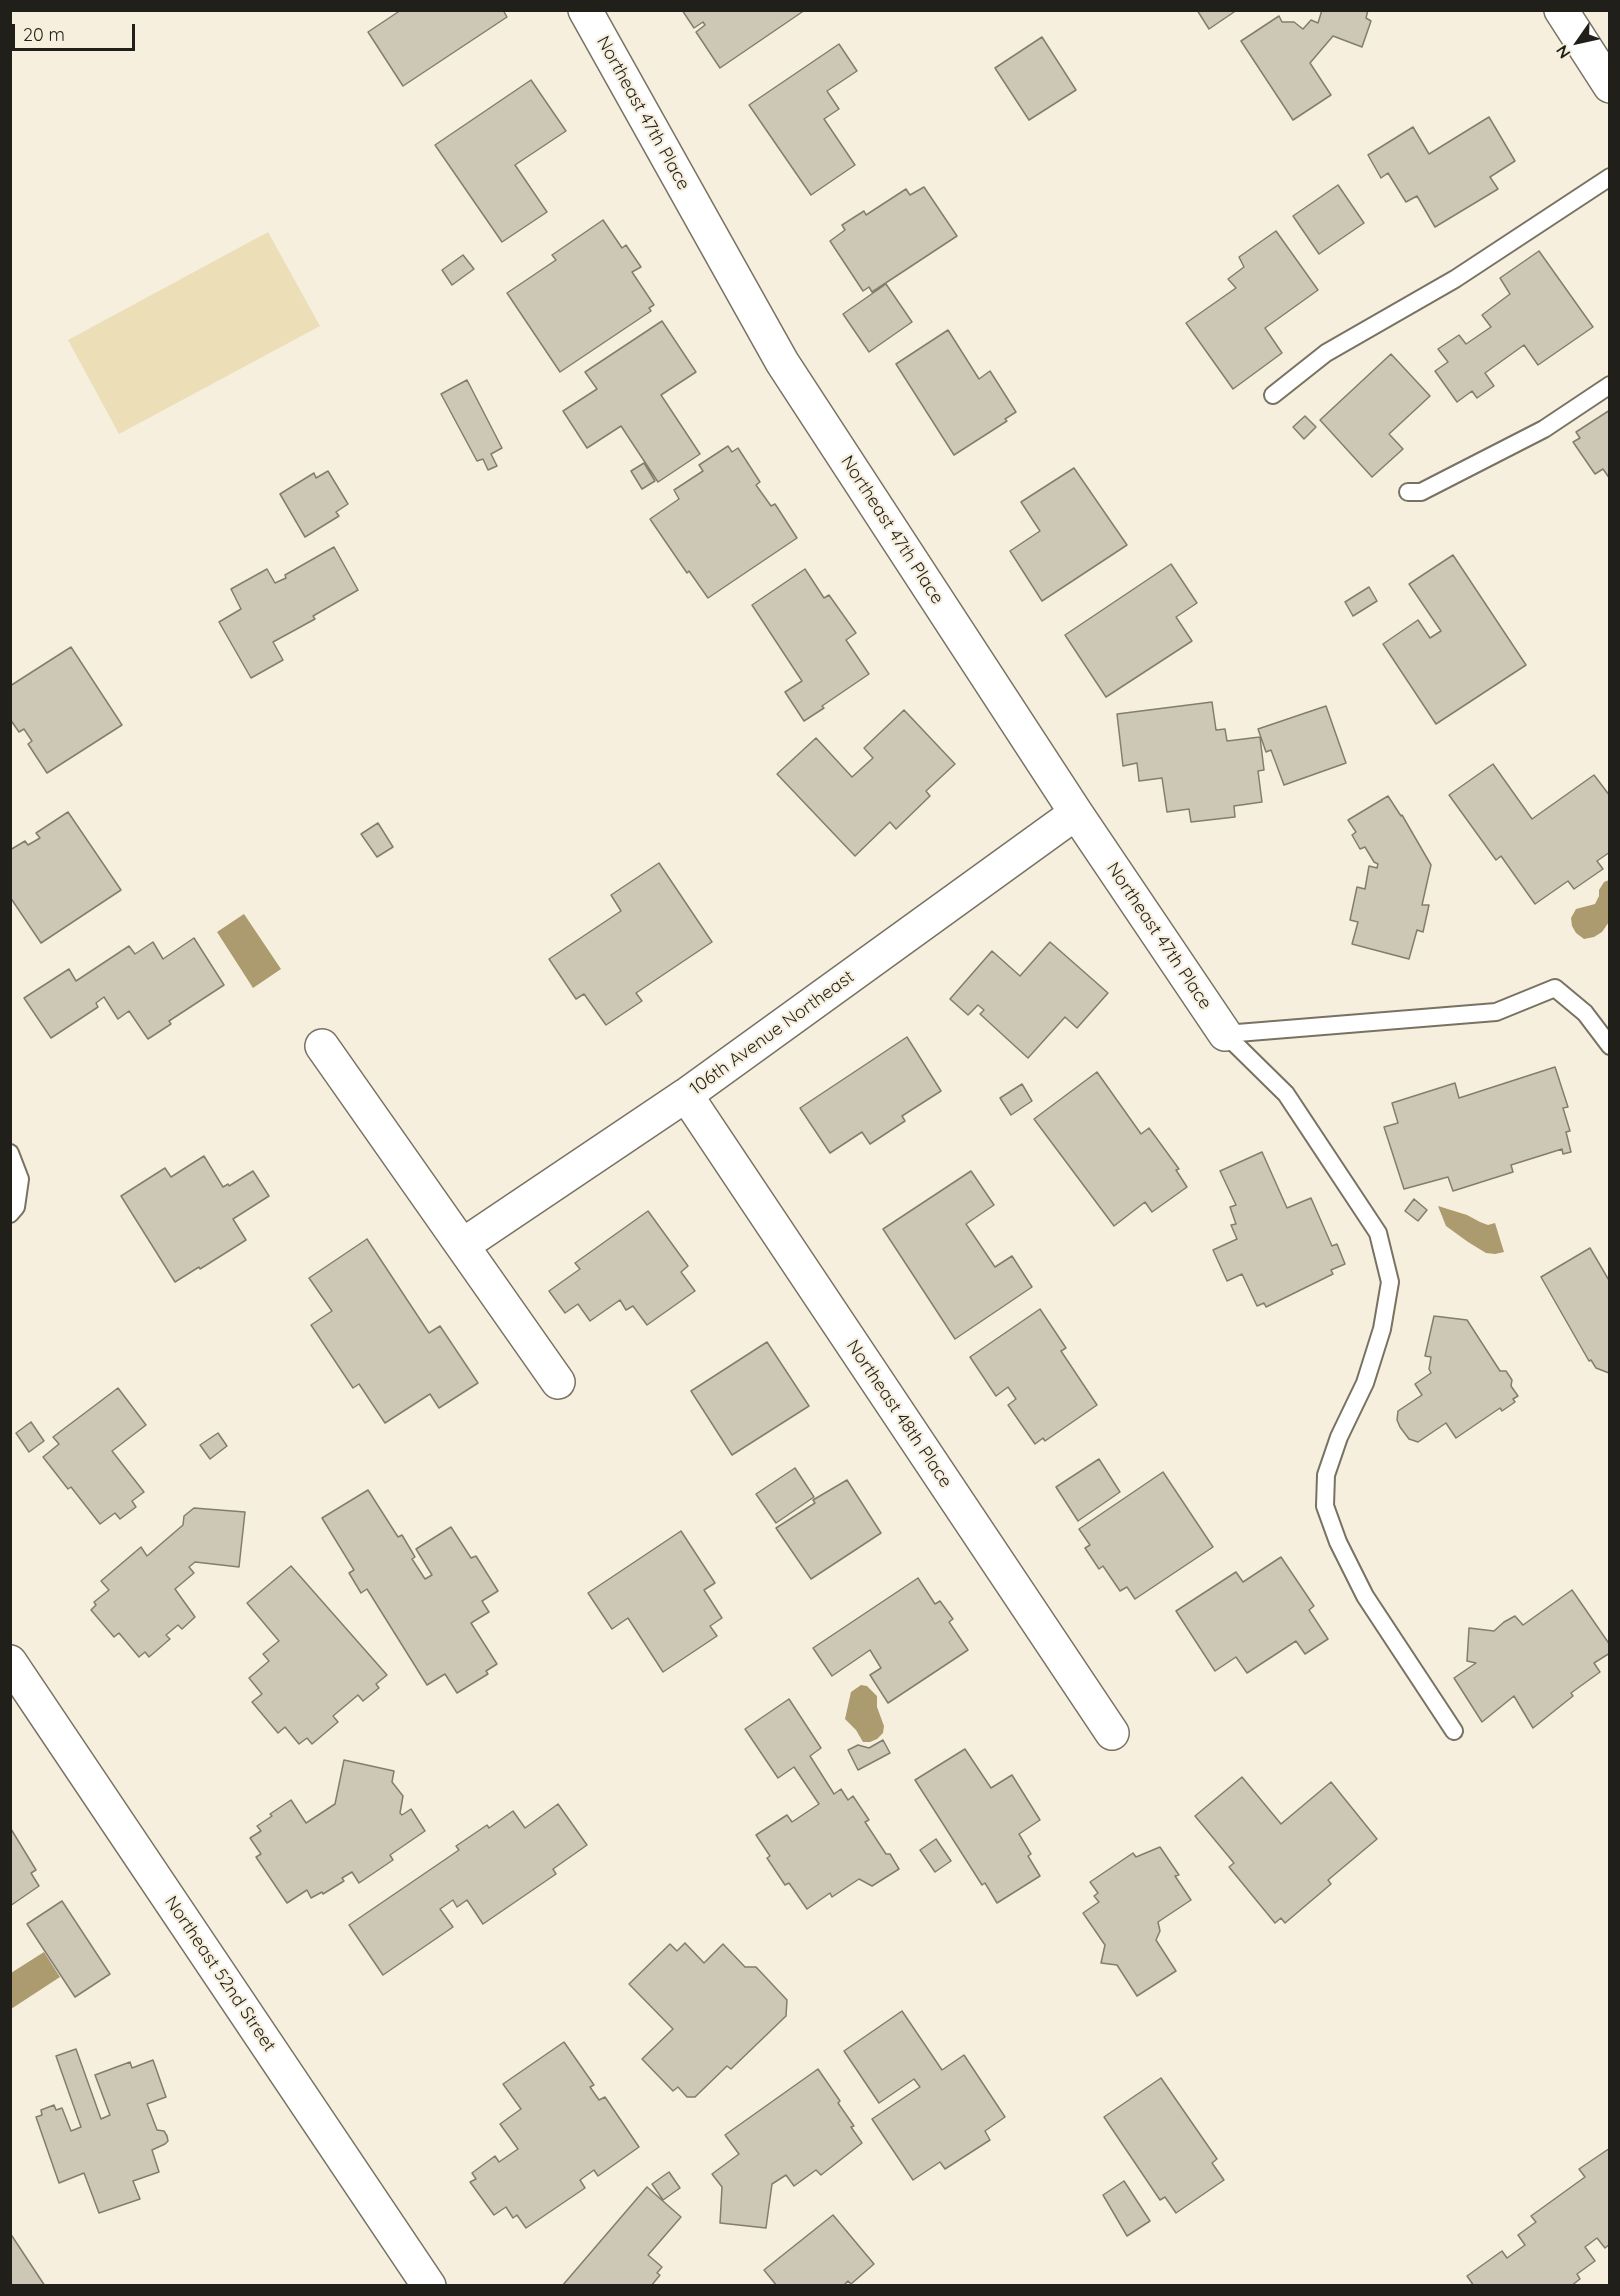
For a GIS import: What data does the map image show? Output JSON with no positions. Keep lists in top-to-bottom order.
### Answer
{
  "streets": {
    "street": [
      "Northeast 47th Place",
      "106th Avenue Northeast",
      "Northeast 48th Place",
      "Northeast 52nd Street"
    ]
  },
  "crossings": [
    ["Northeast 47th Place", "106th Avenue Northeast"],
    ["106th Avenue Northeast", "Northeast 48th Place"]
  ],
  "scale_bar": "20 m",
  "north": "bottom left"
}
